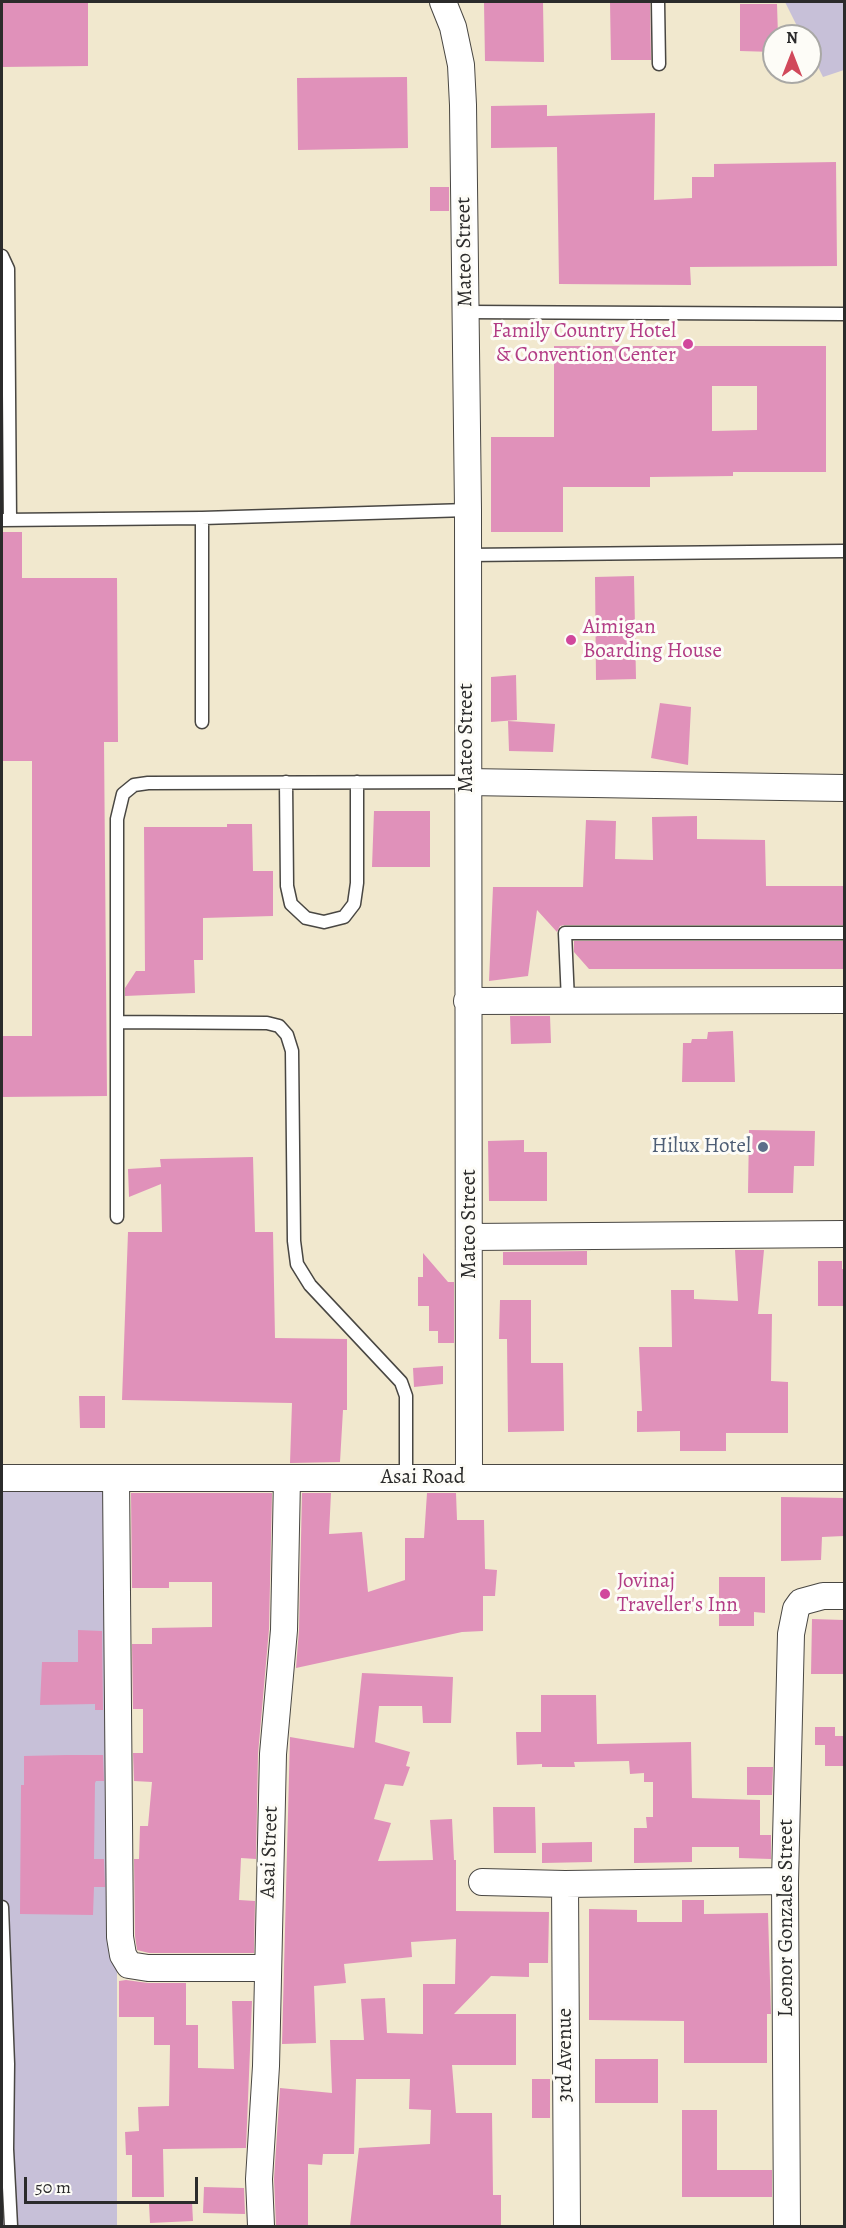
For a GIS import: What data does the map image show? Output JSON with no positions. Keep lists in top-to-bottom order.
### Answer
{
  "streets": {
    "street": [
      "Mateo Street",
      "Asai Road",
      "Asai Street",
      "Leonor Gonzales Street",
      "3rd Avenue"
    ]
  },
  "crossings": [
    ["Mateo Street", "Asai Road"],
    ["Asai Road", "Asai Street"]
  ],
  "places": [
    "Family Country Hotel & Convention Center",
    "Aimigan Boarding House",
    "Hilux Hotel",
    "Jovinaj Traveller's Inn"
  ],
  "scale_bar": "50 m",
  "north": "top"
}
